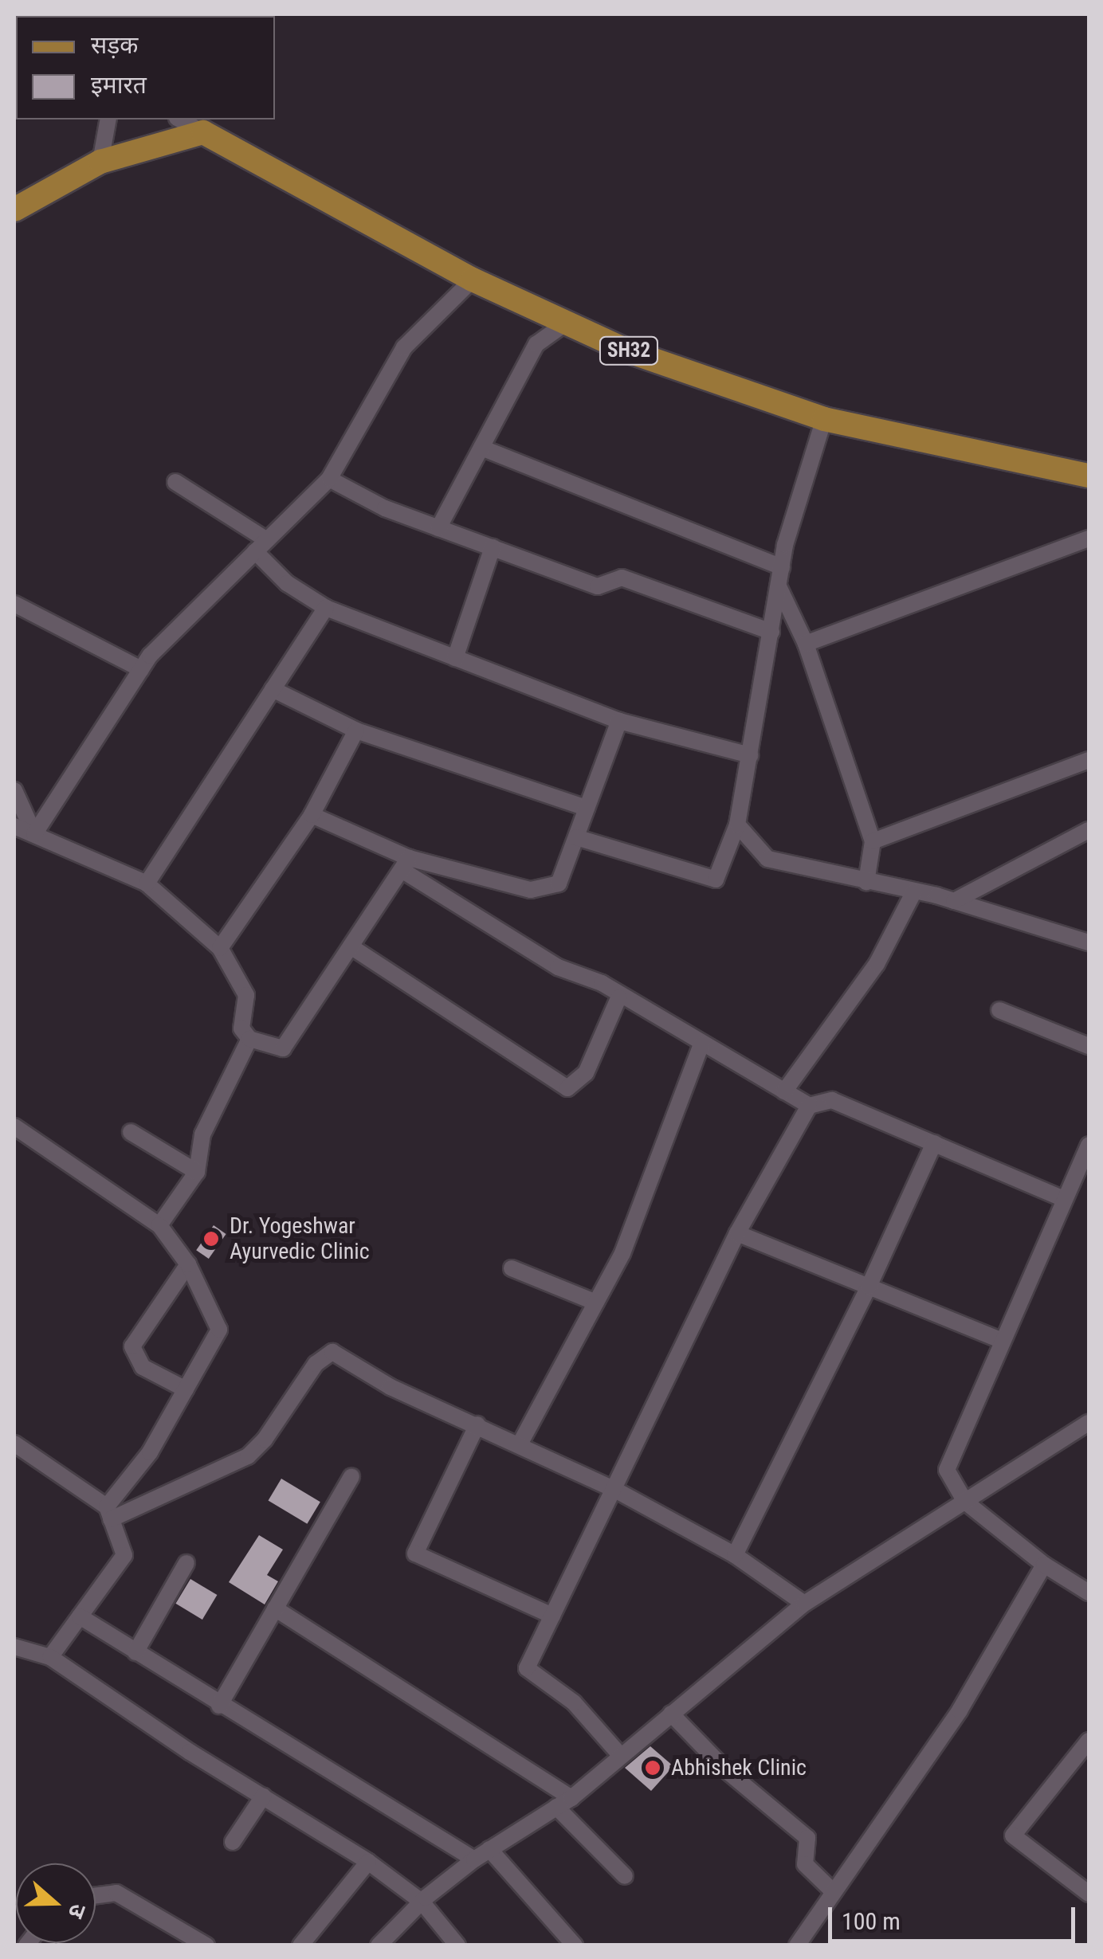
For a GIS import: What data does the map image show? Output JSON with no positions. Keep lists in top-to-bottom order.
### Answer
{
  "streets": {
    "main road": ["SH32"]
  },
  "places": ["Dr. Yogeshwar Ayurvedic Clinic", "Abhishek Clinic"],
  "legend": ["सड़क", "इमारत"],
  "scale_bar": "100 m",
  "north": "right"
}
